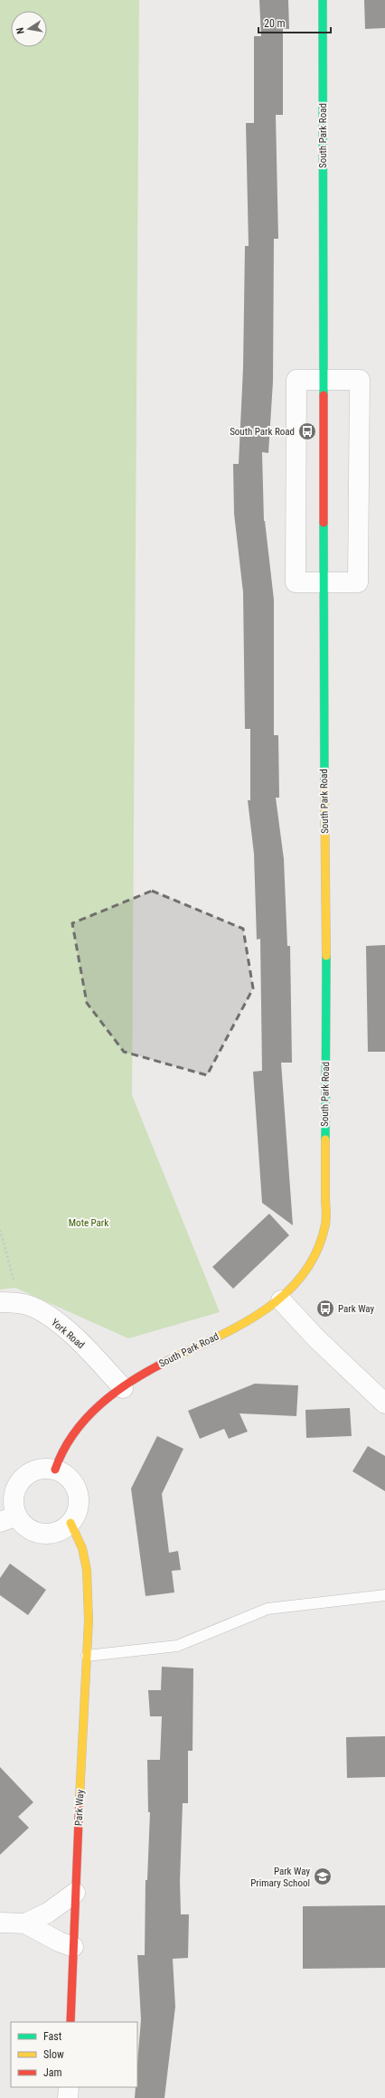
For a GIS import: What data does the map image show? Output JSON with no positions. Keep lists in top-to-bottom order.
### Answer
{
  "streets": {
    "street": ["South Park Road", "York Road", "Park Way"]
  },
  "crossings": [
    ["South Park Road", "York Road"],
    ["South Park Road", "Park Way"]
  ],
  "parks": ["Mote Park"],
  "places": {
    "bus stop": ["South Park Road", "Park Way"],
    "school or university": ["Park Way Primary School"]
  },
  "legend": ["Fast", "Slow", "Jam"],
  "scale_bar": "20 m",
  "north": "left"
}
